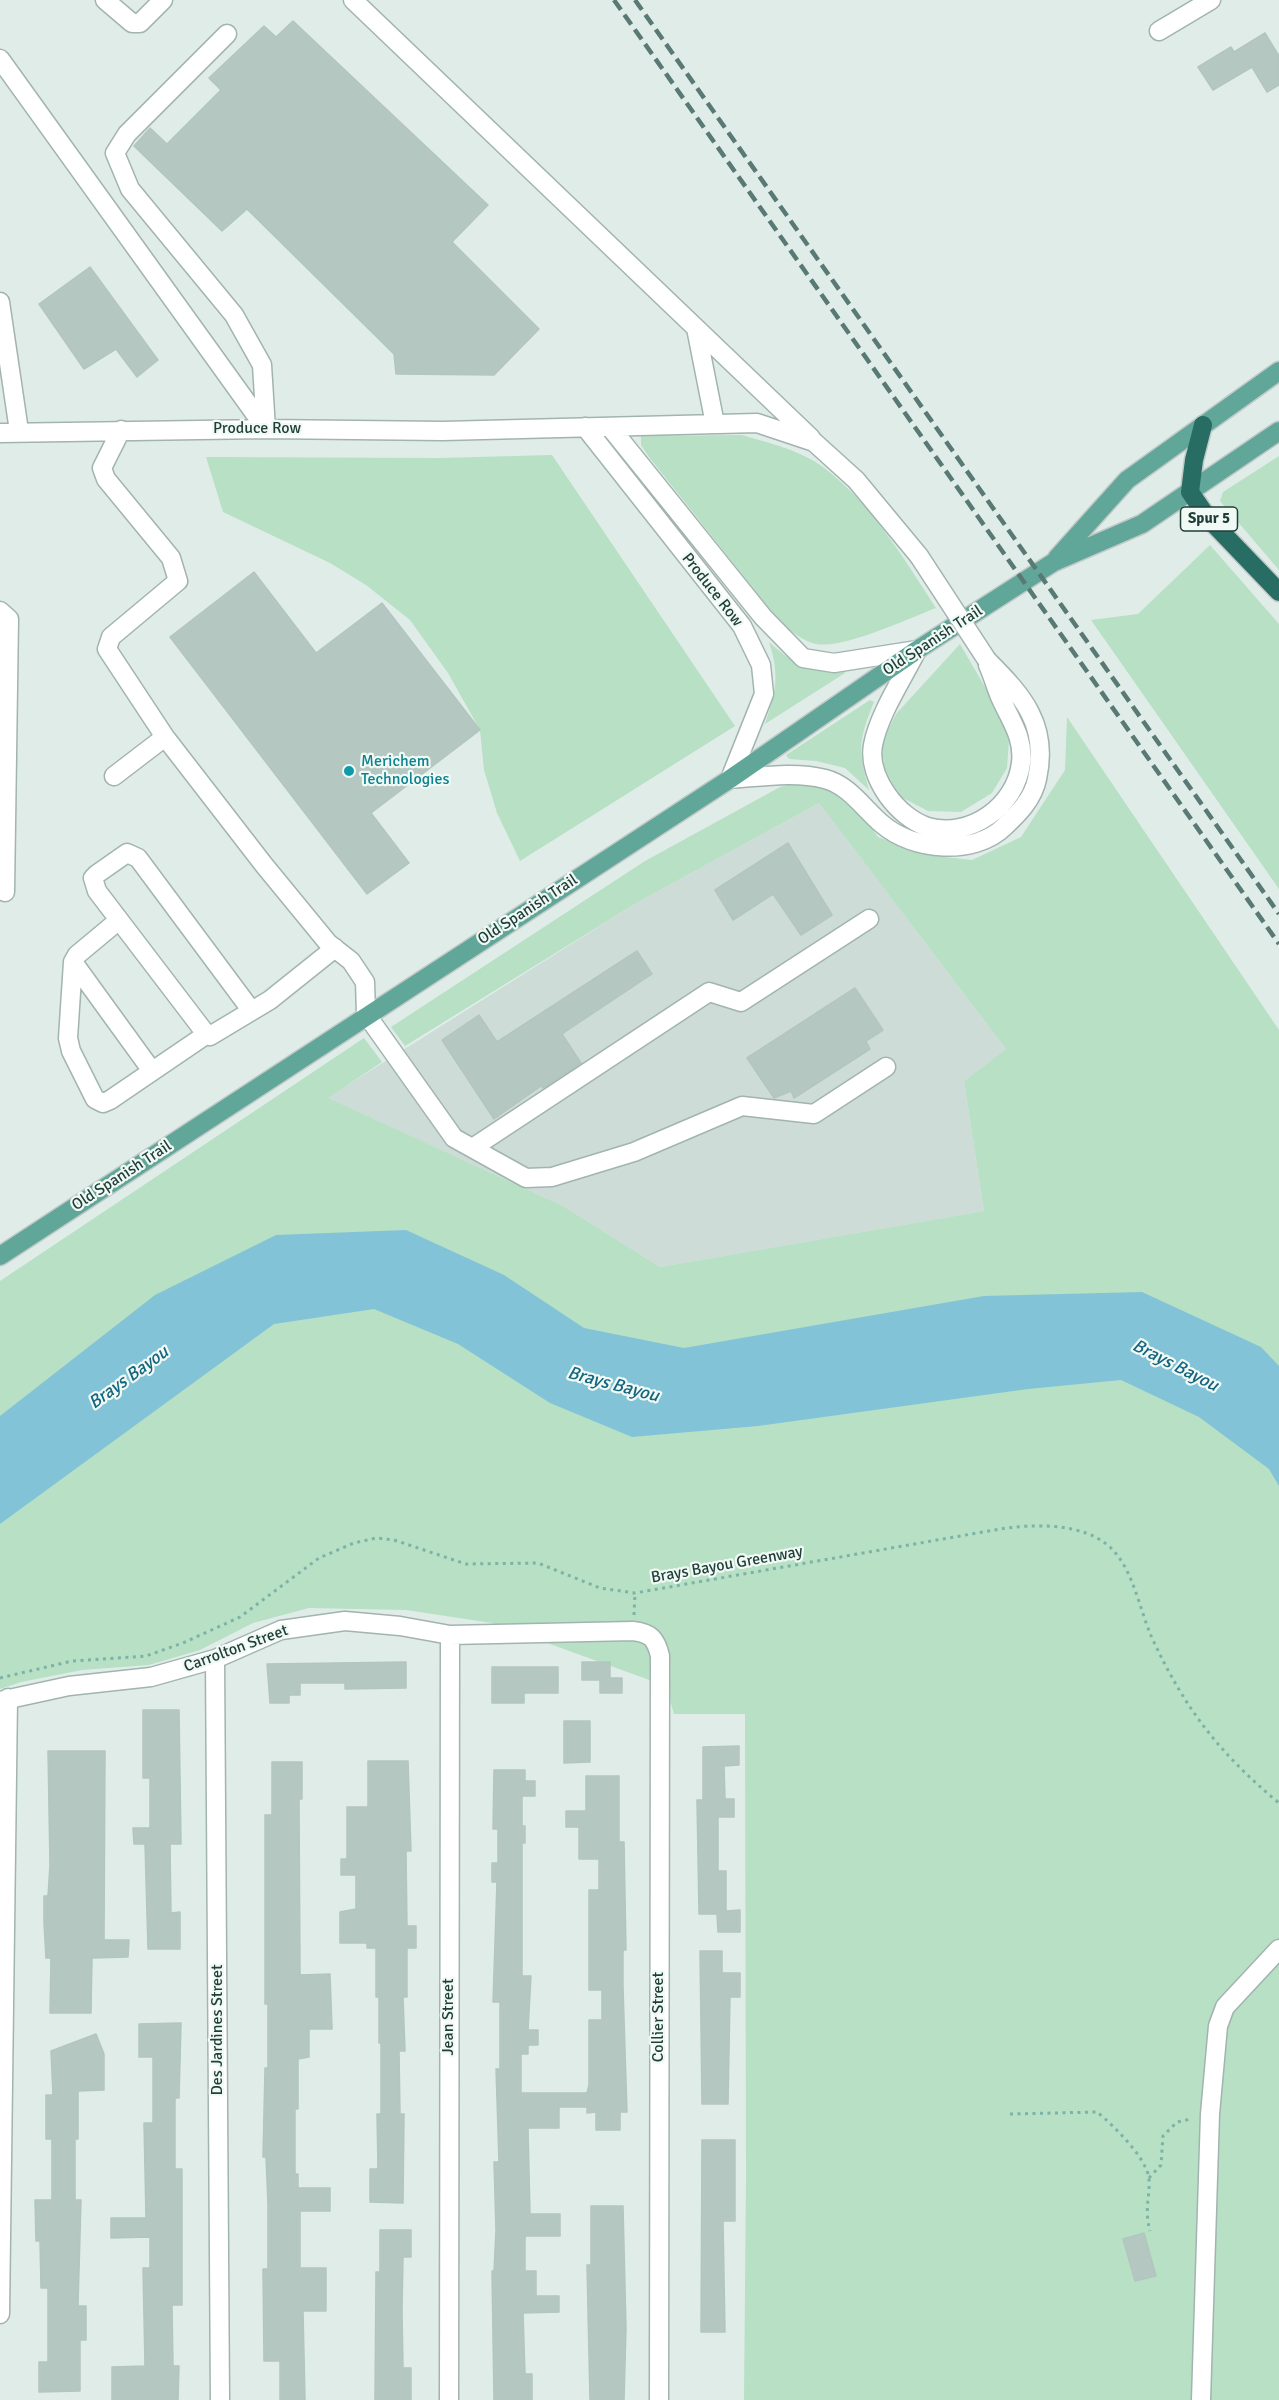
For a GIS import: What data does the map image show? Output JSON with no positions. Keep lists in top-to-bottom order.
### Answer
{
  "streets": {
    "highway": ["Spur 5"],
    "main road": ["Old Spanish Trail"],
    "street": [
      "Produce Row",
      "Carrolton Street",
      "Jean Street",
      "Collier Street",
      "Des Jardines Street"
    ],
    "path": ["Brays Bayou Greenway"]
  },
  "crossings": [
    ["Produce Row", "Old Spanish Trail"],
    ["Spur 5", "Old Spanish Trail"],
    ["Carrolton Street", "Jean Street"],
    ["Carrolton Street", "Collier Street"],
    ["Carrolton Street", "Des Jardines Street"]
  ],
  "water": ["Brays Bayou"],
  "places": ["Merichem Technologies"]
}
